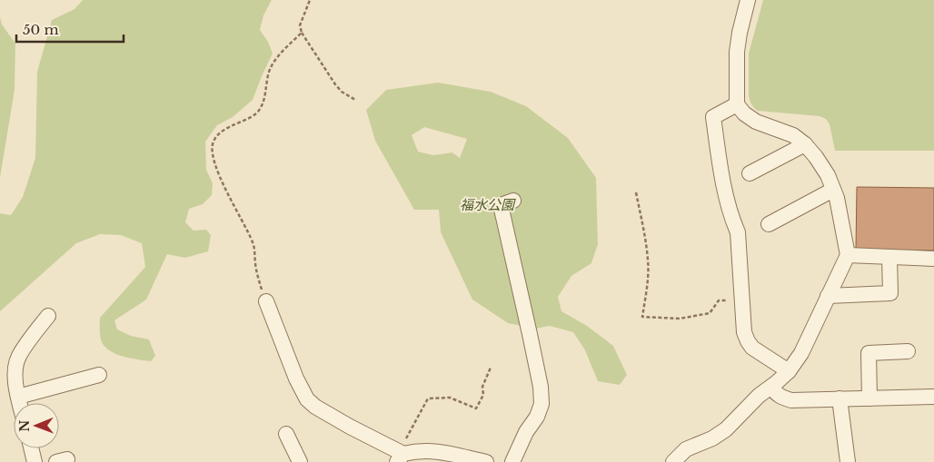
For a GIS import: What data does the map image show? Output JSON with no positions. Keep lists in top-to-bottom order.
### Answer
{
  "parks": ["福水公園"],
  "scale_bar": "50 m",
  "north": "left"
}
